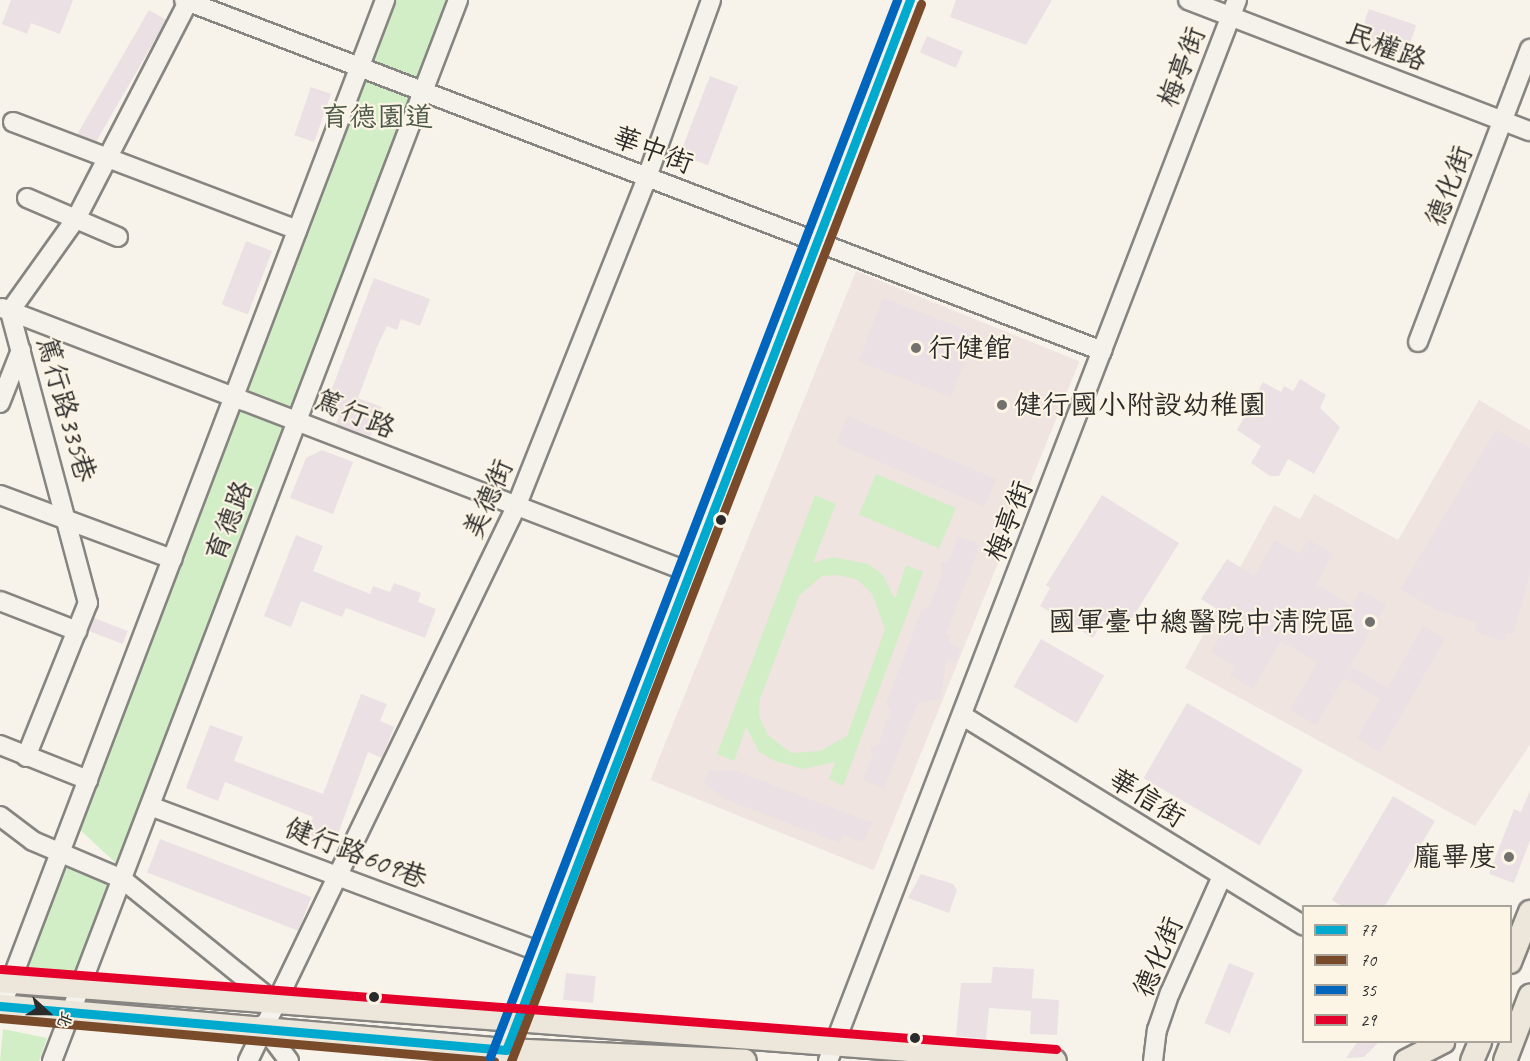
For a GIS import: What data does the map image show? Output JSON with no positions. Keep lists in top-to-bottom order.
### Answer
{
  "streets": {
    "street": [
      "民權路",
      "梅亭街",
      "華中街",
      "德化街",
      "篤行路335巷",
      "篤行路",
      "美德街",
      "育德路",
      "華信街",
      "健行路609巷"
    ]
  },
  "crossings": [
    ["民權路", "梅亭街"],
    ["民權路", "德化街"],
    ["梅亭街", "華中街"],
    ["梅亭街", "華信街"],
    ["華中街", "美德街"],
    ["華中街", "育德路"],
    ["德化街", "華信街"],
    ["篤行路335巷", "篤行路"],
    ["篤行路", "美德街"],
    ["篤行路", "育德路"],
    ["美德街", "健行路609巷"],
    ["育德路", "健行路609巷"]
  ],
  "parks": ["育德園道"],
  "places": [
    "行健館",
    "健行國小附設幼稚園",
    "國軍臺中總醫院中清院區",
    "龐畢度"
  ],
  "lines": [
    "transit line 77",
    "transit line 35",
    "transit line 70",
    "transit line 29"
  ],
  "legend": [
    "77",
    "70",
    "35",
    "29"
  ],
  "north": "right"
}
